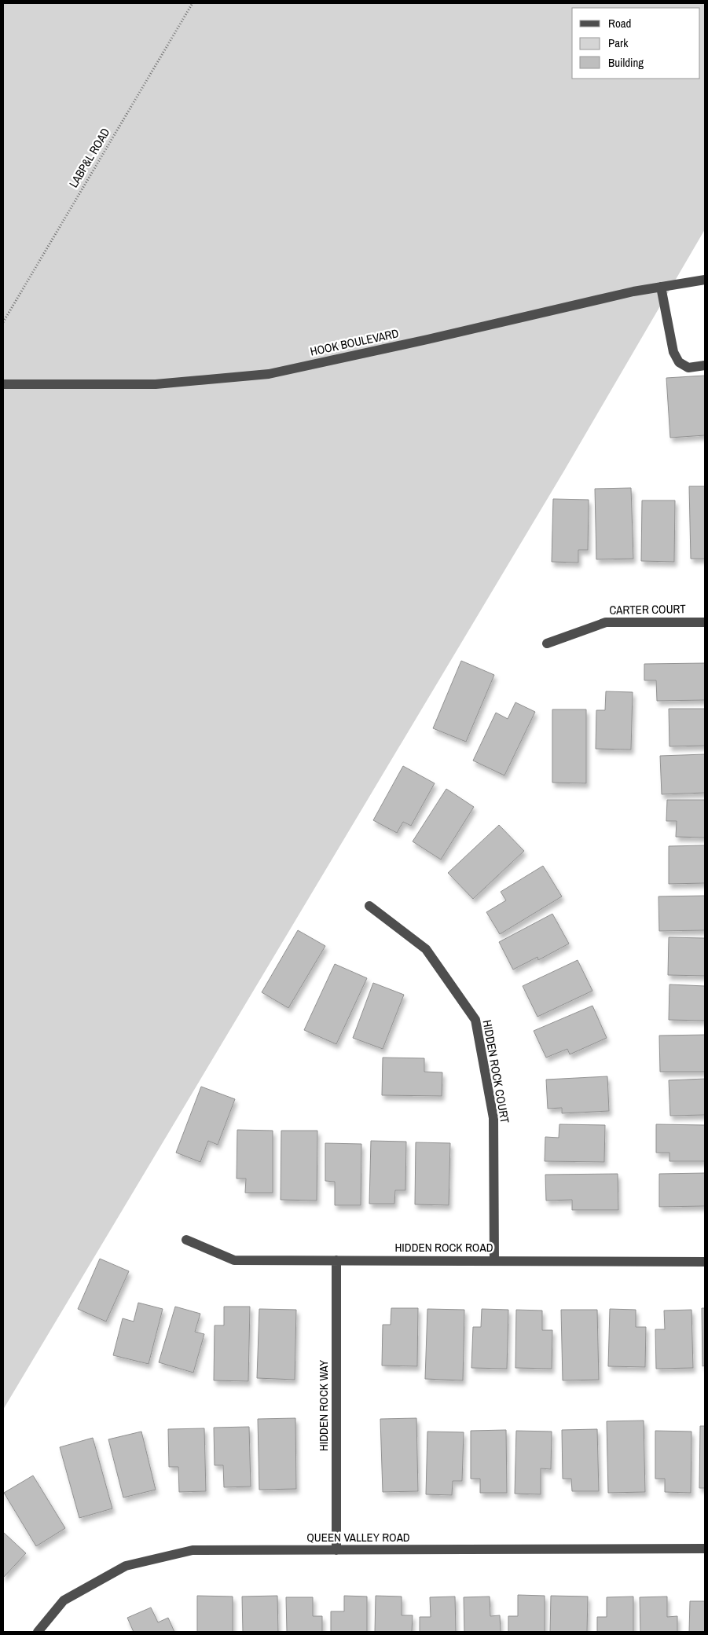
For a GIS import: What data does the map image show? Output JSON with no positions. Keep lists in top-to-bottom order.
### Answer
{
  "streets": {
    "street": [
      "HOOK BOULEVARD",
      "CARTER COURT",
      "HIDDEN ROCK COURT",
      "HIDDEN ROCK ROAD",
      "HIDDEN ROCK WAY",
      "QUEEN VALLEY ROAD"
    ],
    "path": ["LABP&L ROAD"]
  },
  "crossings": [
    ["HIDDEN ROCK COURT", "HIDDEN ROCK ROAD"],
    ["HIDDEN ROCK ROAD", "HIDDEN ROCK WAY"],
    ["HIDDEN ROCK WAY", "QUEEN VALLEY ROAD"]
  ],
  "legend": ["Road", "Park", "Building"]
}
